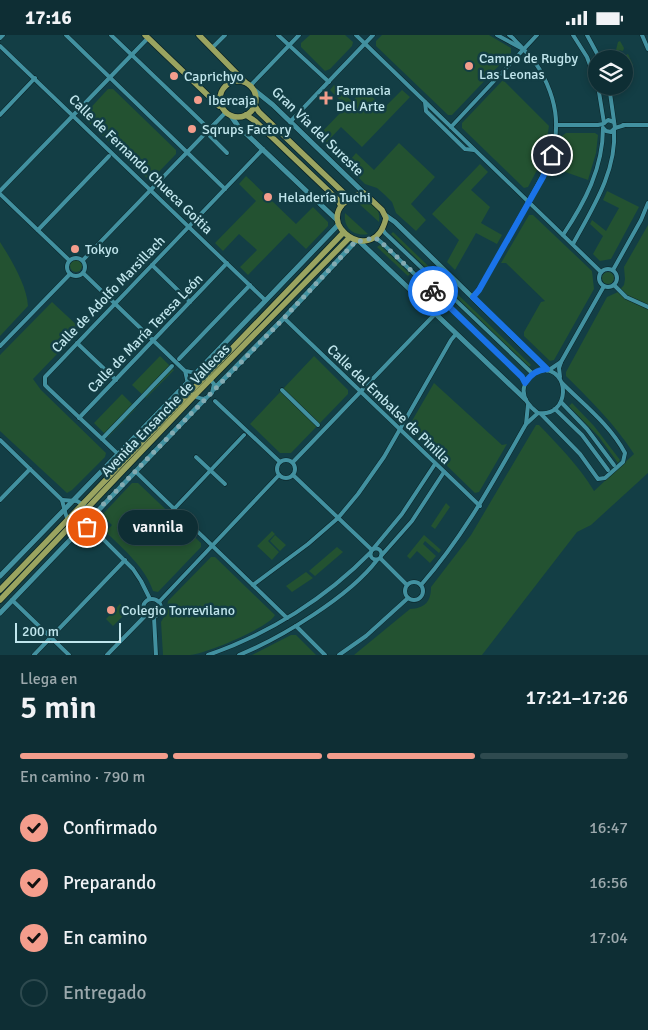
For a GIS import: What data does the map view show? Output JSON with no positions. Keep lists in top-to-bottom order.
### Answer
{
  "streets": {
    "main road": ["Gran Vía del Sureste", "Avenida Ensanche de Vallecas"],
    "street": [
      "Calle de Fernando Chueca Goitia",
      "Calle de Adolfo Marsillach",
      "Calle de María Teresa León",
      "Calle del Embalse de Pinilla"
    ]
  },
  "crossings": [
    ["Gran Vía del Sureste", "Avenida Ensanche de Vallecas"],
    ["Calle de Fernando Chueca Goitia", "Calle de Adolfo Marsillach"],
    ["Calle de Fernando Chueca Goitia", "Calle de María Teresa León"],
    ["Calle de Fernando Chueca Goitia", "Avenida Ensanche de Vallecas"],
    ["Calle de Adolfo Marsillach", "Calle de María Teresa León"],
    ["Calle de Adolfo Marsillach", "Avenida Ensanche de Vallecas"],
    ["Calle del Embalse de Pinilla", "Avenida Ensanche de Vallecas"]
  ],
  "places": {
    "other": [
      "Campo de Rugby Las Leonas",
      "Caprichyo",
      "Ibercaja",
      "Sqrups Factory",
      "Heladería Tuchi",
      "Tokyo",
      "vannila",
      "Colegio Torrevilano"
    ],
    "health": ["Farmacia Del Arte"]
  },
  "scale_bar": "200 m",
  "page": {
    "status": "17:16",
    "bubble": "vannila",
    "scale": "200 m",
    "heading": ["5 min", "Llega en", "17:21–17:26"],
    "bar": "En camino · 790 m",
    "list": [
      ["Confirmado", "16:47"],
      ["Preparando", "16:56"],
      ["En camino", "17:04"],
      "Entregado"
    ]
  }
}
